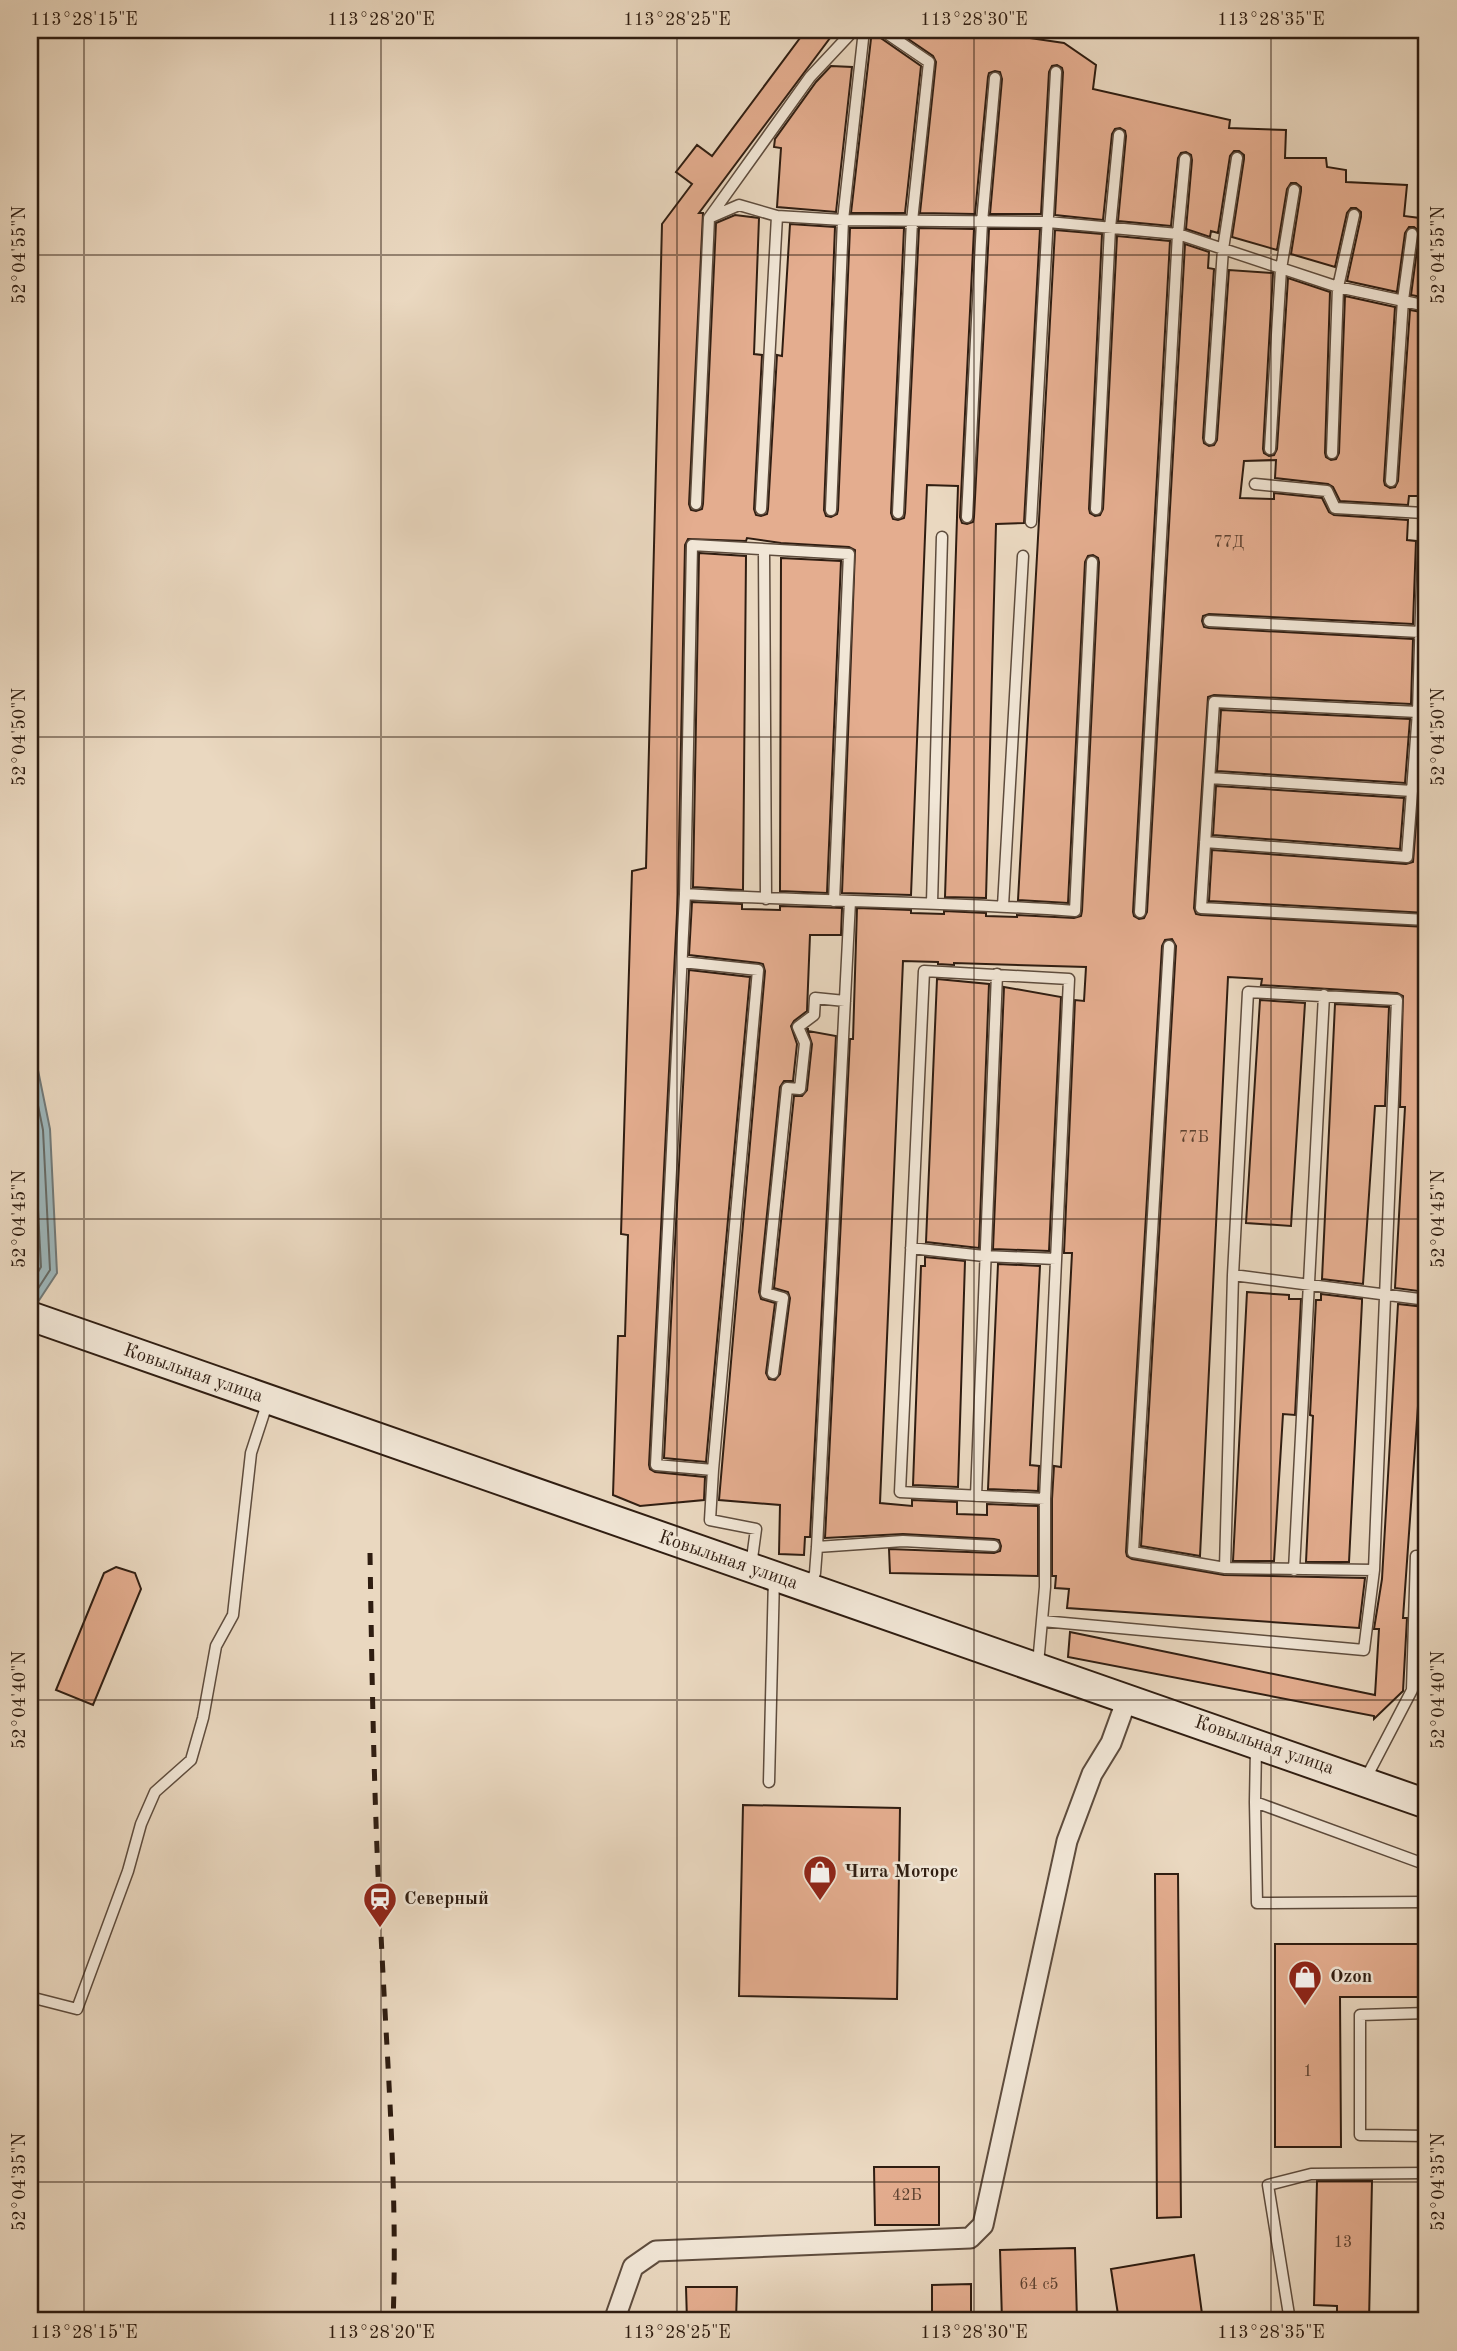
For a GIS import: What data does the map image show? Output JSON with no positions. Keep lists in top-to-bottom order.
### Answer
{
  "streets": {
    "main road": ["Ковыльная улица"]
  },
  "places": {
    "shop": ["Чита Моторс", "Ozon"],
    "station": ["Северный"]
  },
  "house_numbers": [
    "77Д",
    "77Б",
    "1",
    "42Б",
    "13",
    "64 с5"
  ],
  "coordinates": [
    "113°28'15\"E",
    "113°28'20\"E",
    "113°28'25\"E",
    "113°28'30\"E",
    "113°28'35\"E",
    "52°04'55\"N",
    "52°04'50\"N",
    "52°04'45\"N",
    "52°04'40\"N",
    "52°04'35\"N"
  ]
}
